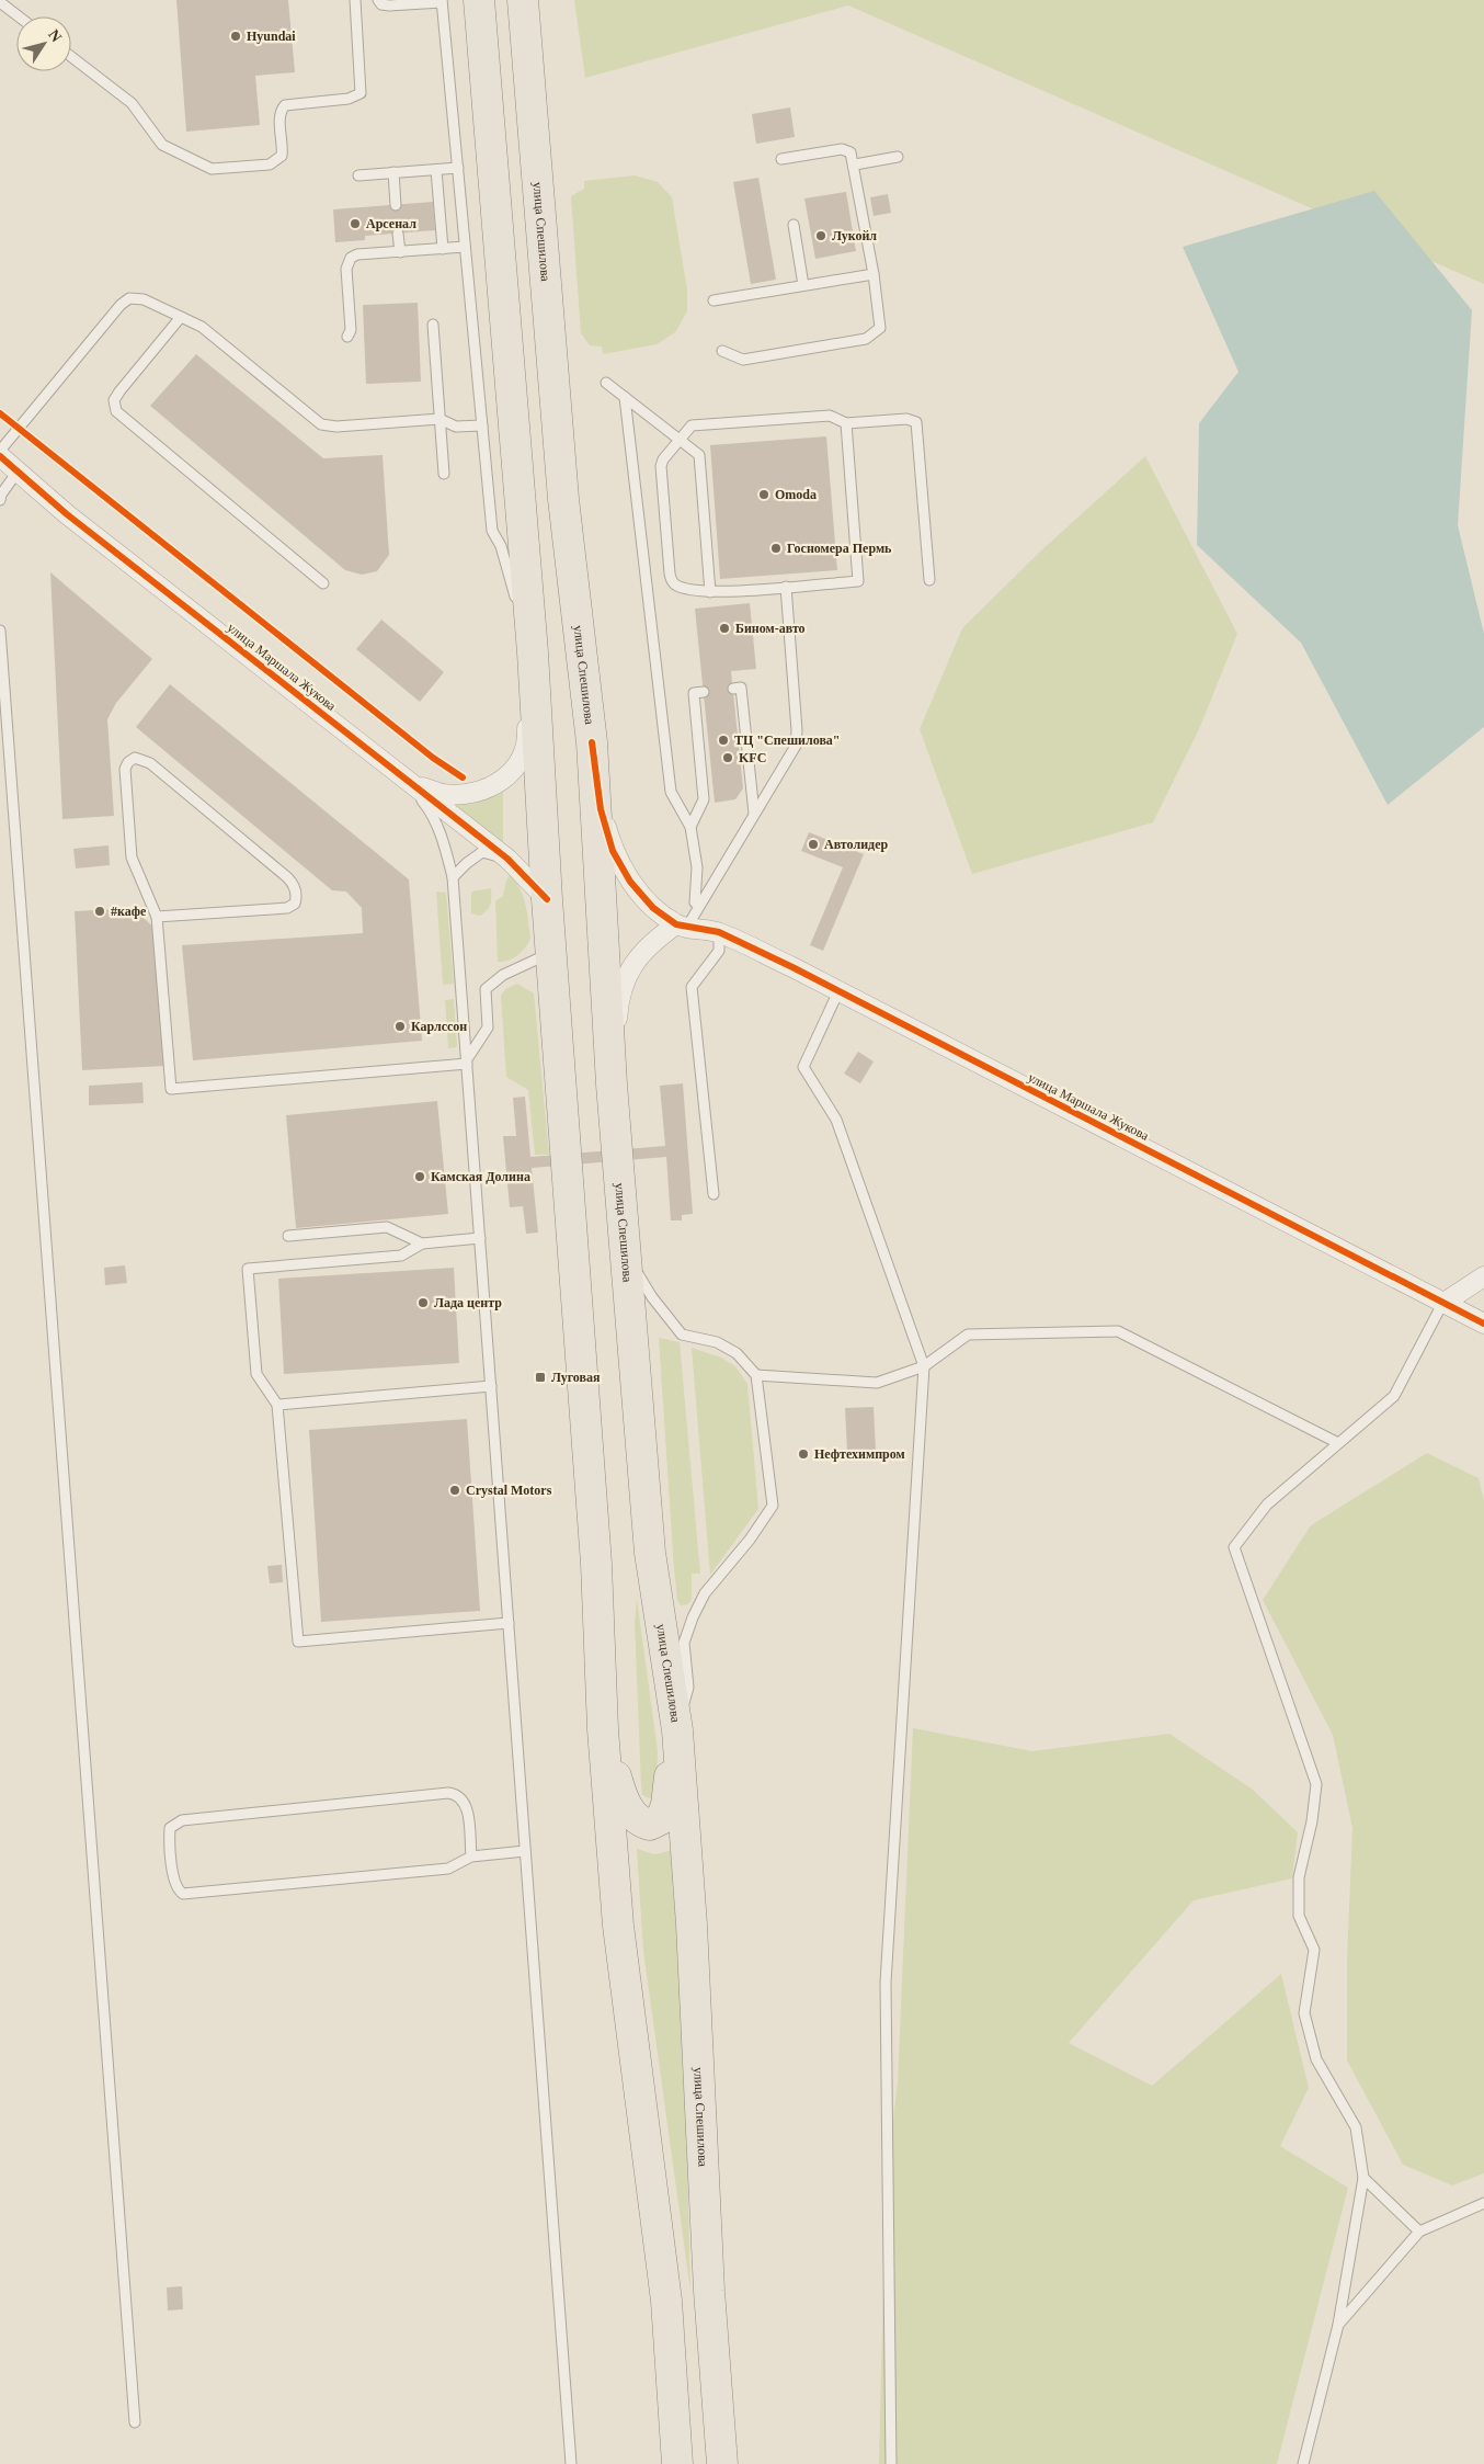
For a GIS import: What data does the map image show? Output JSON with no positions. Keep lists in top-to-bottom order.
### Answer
{
  "streets": {
    "main road": ["улица Спешилова"],
    "street": ["улица Маршала Жукова"]
  },
  "places": {
    "other": [
      "Hyundai",
      "Арсенал",
      "Лукойл",
      "Omoda",
      "Госномера Пермь",
      "Бином-авто",
      "ТЦ \"Спешилова\"",
      "KFC",
      "Автолидер",
      "#кафе",
      "Карлссон",
      "Камская Долина",
      "Лада центр",
      "Нефтехимпром",
      "Crystal Motors"
    ],
    "transit": ["Луговая"]
  },
  "north": "top right"
}
